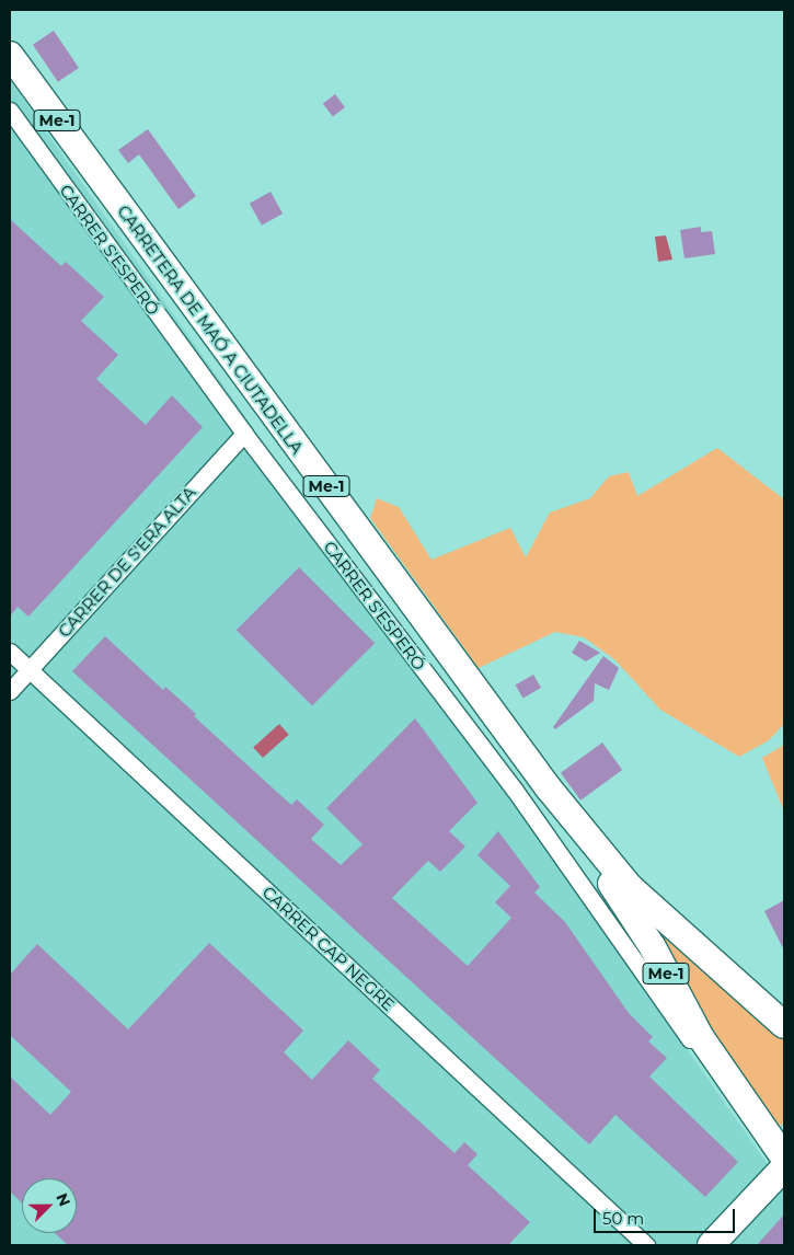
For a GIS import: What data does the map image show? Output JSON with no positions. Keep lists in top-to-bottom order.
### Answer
{
  "streets": {
    "main road": ["Me-1", "CARRETERA DE MAÓ A CIUTADELLA"],
    "street": ["CARRER S'ESPERÓ", "CARRER DE S'ERA ALTA", "CARRER CAP NEGRE"]
  },
  "crossings": [
    ["CARRER S'ESPERÓ", "CARRETERA DE MAÓ A CIUTADELLA"],
    ["CARRER S'ESPERÓ", "CARRER DE S'ERA ALTA"],
    ["CARRER DE S'ERA ALTA", "CARRER CAP NEGRE"]
  ],
  "scale_bar": "50 m",
  "north": "top right"
}
